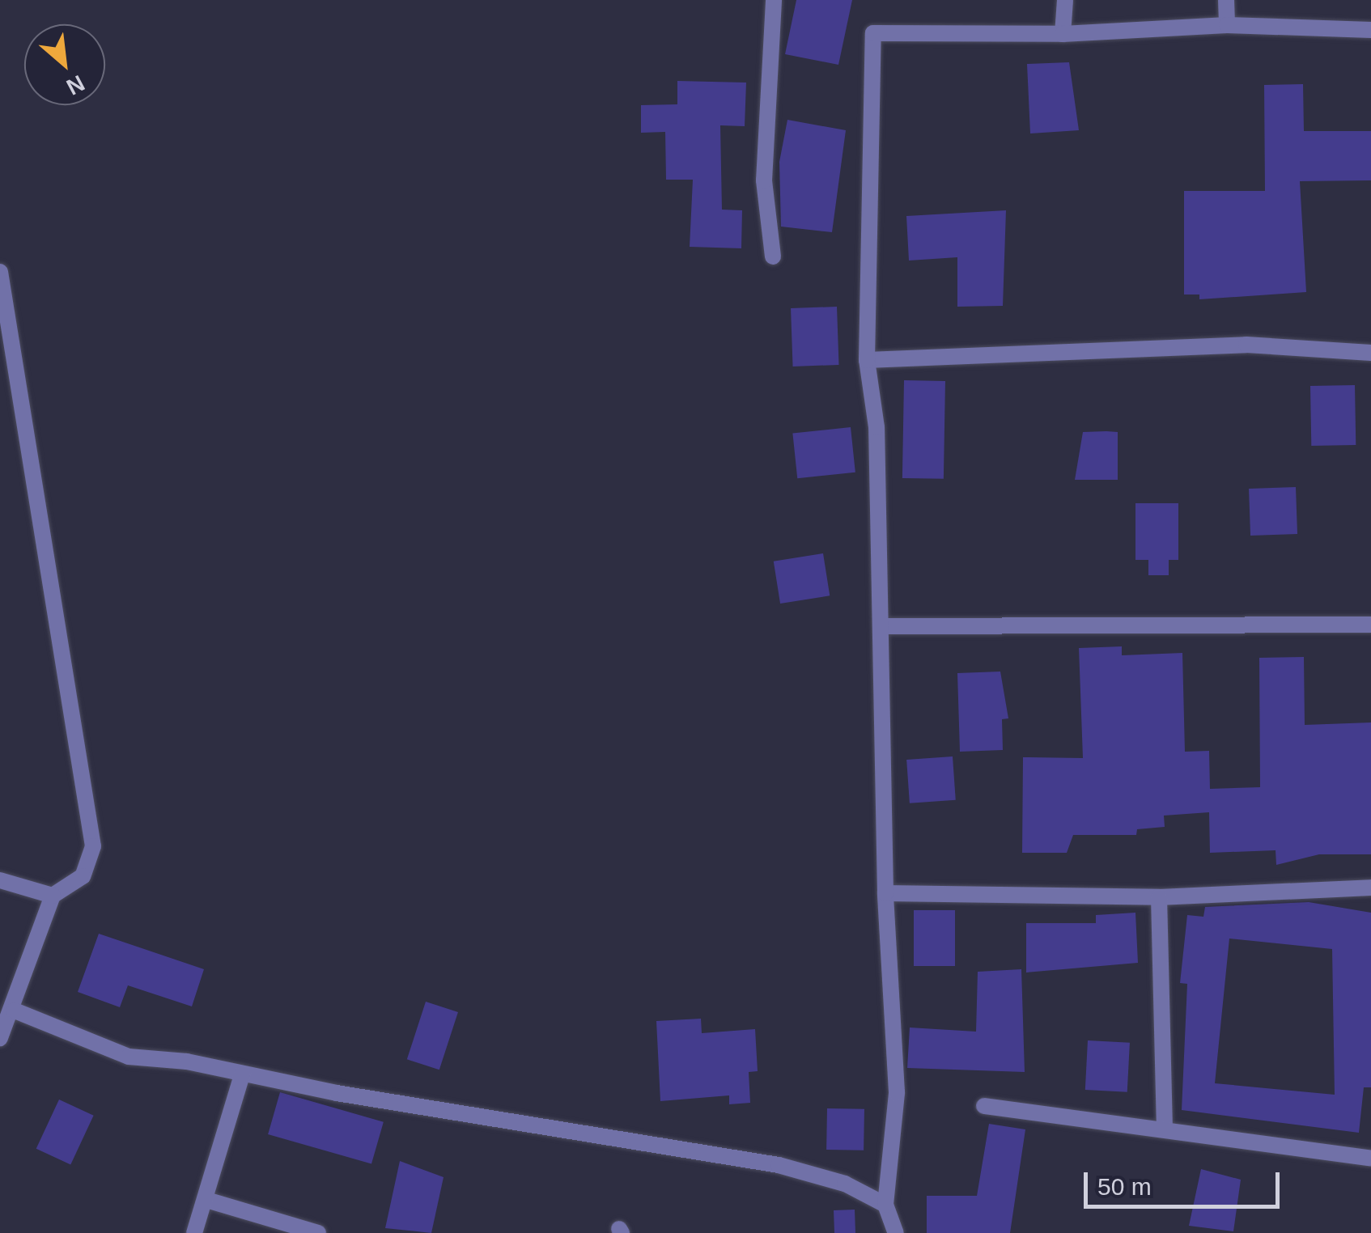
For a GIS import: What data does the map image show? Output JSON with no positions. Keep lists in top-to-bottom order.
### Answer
{
  "scale_bar": "50 m",
  "north": "bottom right"
}
